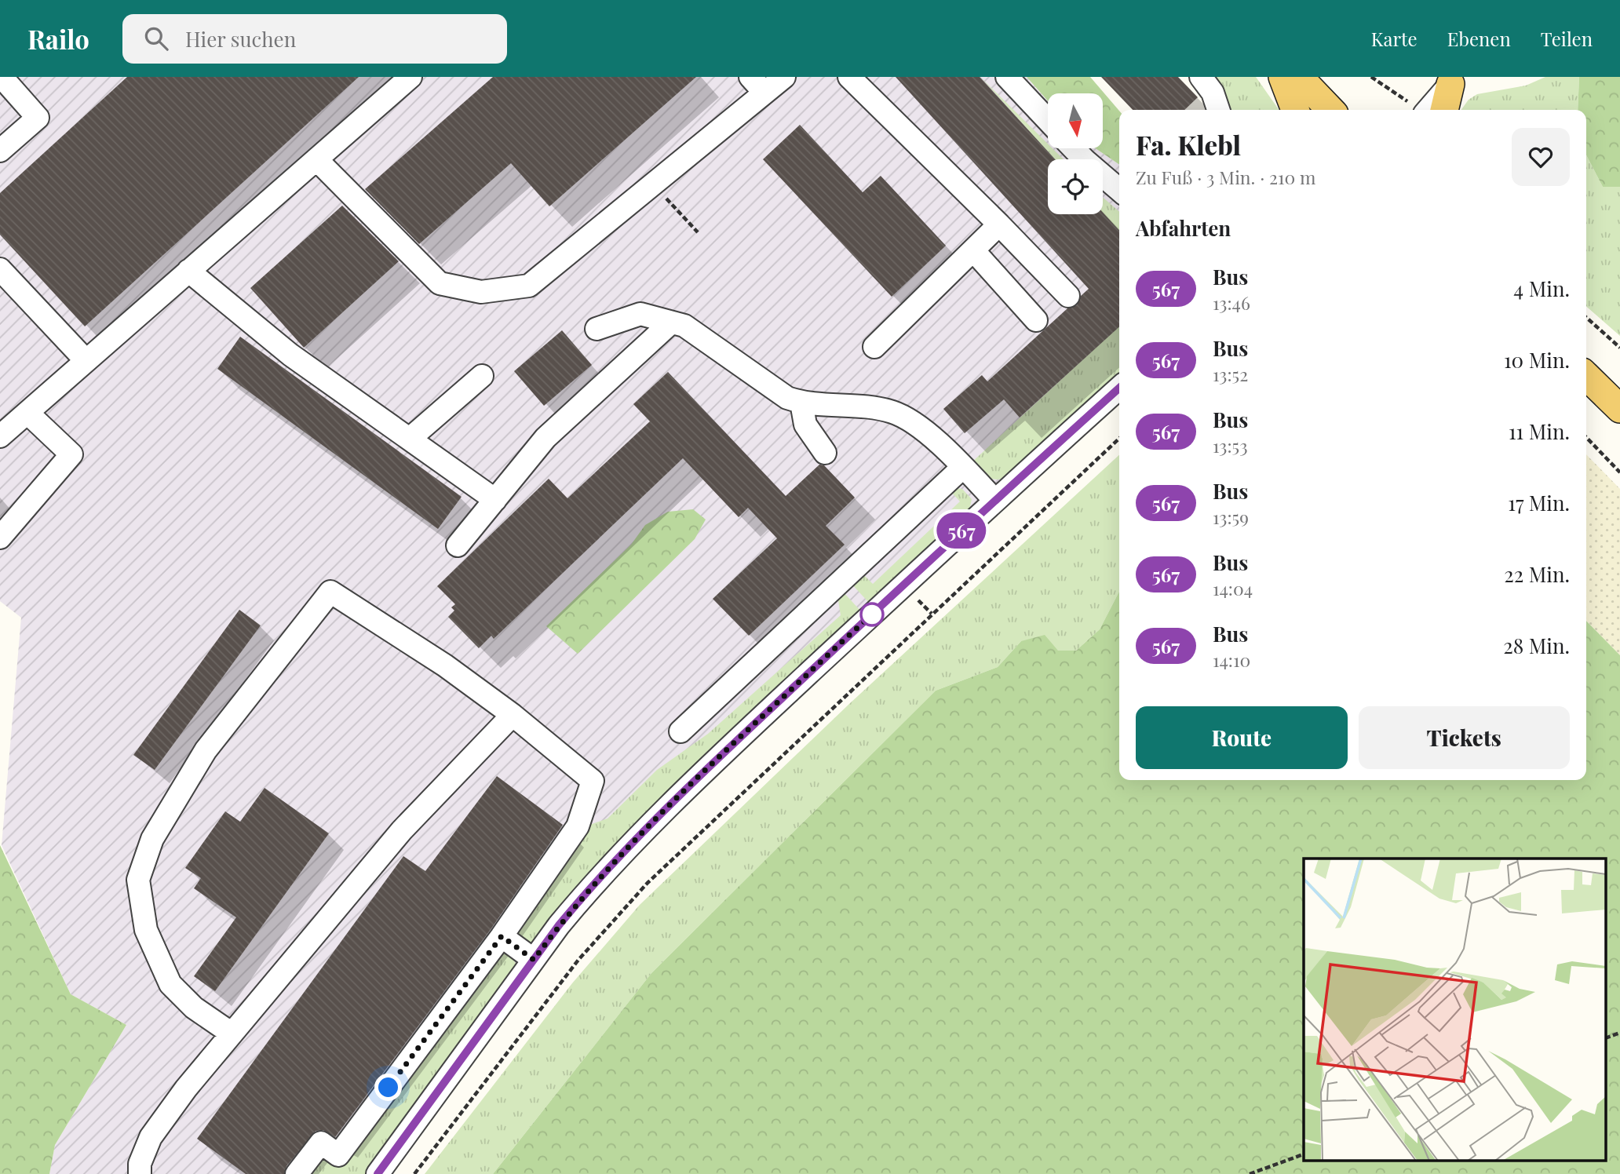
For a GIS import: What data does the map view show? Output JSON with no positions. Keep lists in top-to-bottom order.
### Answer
{
  "lines": ["bus line 567"],
  "north": "bottom",
  "page": {
    "header": "Railo",
    "search": "Hier suchen",
    "nav": ["Karte", "Ebenen", "Teilen"],
    "on_map": "567",
    "heading": [
      ["Fa. Klebl", "Zu Fuß · 3 Min. · 210 m"],
      "Abfahrten"
    ],
    "list": [
      {
        "mark": "567",
        "name": "Bus",
        "note": "13:46",
        "value": "4 Min."
      },
      {
        "mark": "567",
        "name": "Bus",
        "note": "13:52",
        "value": "10 Min."
      },
      {
        "mark": "567",
        "name": "Bus",
        "note": "13:53",
        "value": "11 Min."
      },
      {
        "mark": "567",
        "name": "Bus",
        "note": "13:59",
        "value": "17 Min."
      },
      {
        "mark": "567",
        "name": "Bus",
        "note": "14:04",
        "value": "22 Min."
      },
      {
        "mark": "567",
        "name": "Bus",
        "note": "14:10",
        "value": "28 Min."
      }
    ],
    "buttons": ["Route", "Tickets"]
  }
}
